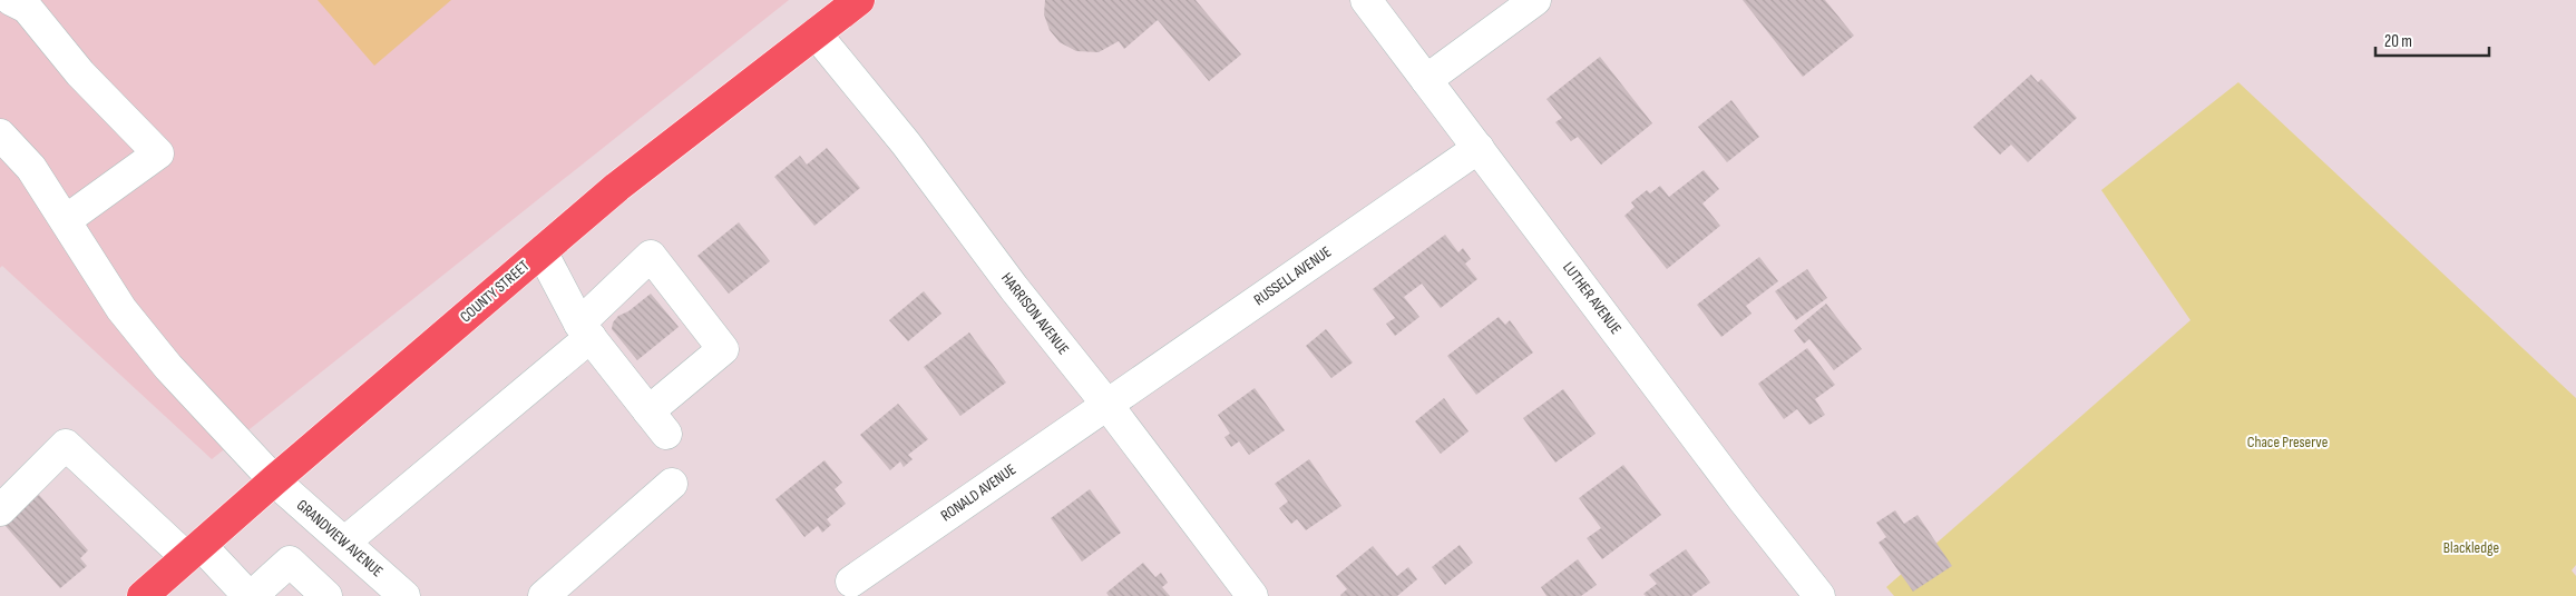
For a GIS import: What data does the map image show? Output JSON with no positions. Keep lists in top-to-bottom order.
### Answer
{
  "streets": {
    "main road": ["COUNTY STREET"],
    "street": [
      "RUSSELL AVENUE",
      "LUTHER AVENUE",
      "HARRISON AVENUE",
      "RONALD AVENUE",
      "GRANDVIEW AVENUE"
    ]
  },
  "crossings": [
    ["RUSSELL AVENUE", "LUTHER AVENUE"],
    ["RUSSELL AVENUE", "HARRISON AVENUE"],
    ["RUSSELL AVENUE", "RONALD AVENUE"],
    ["COUNTY STREET", "HARRISON AVENUE"],
    ["COUNTY STREET", "GRANDVIEW AVENUE"],
    ["HARRISON AVENUE", "RONALD AVENUE"]
  ],
  "parks": ["Chace Preserve", "Blackledge"],
  "scale_bar": "20 m"
}
